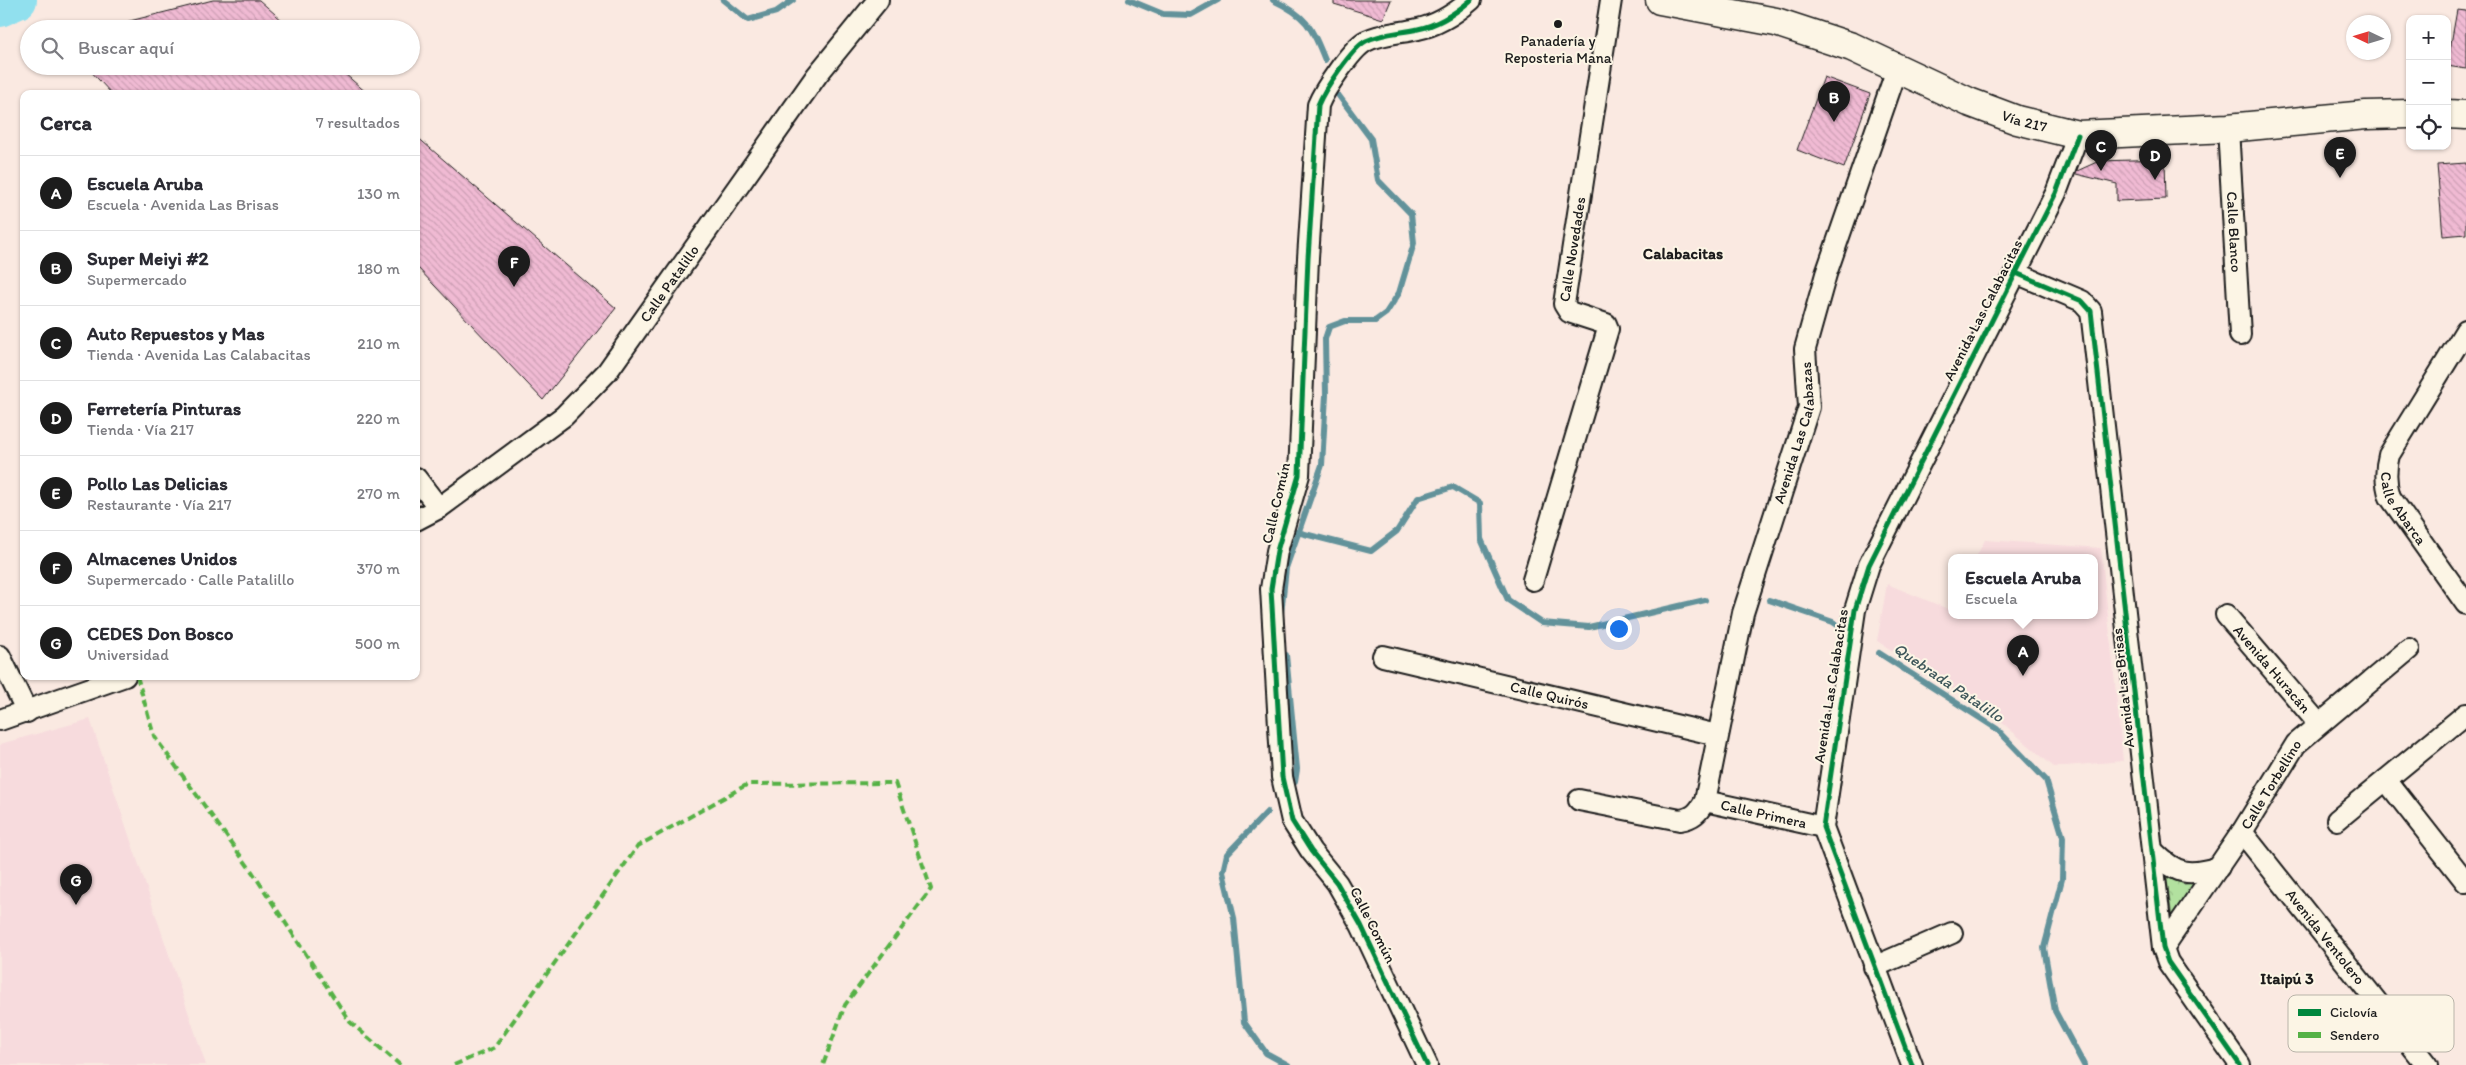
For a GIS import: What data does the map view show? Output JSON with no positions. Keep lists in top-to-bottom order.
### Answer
{
  "streets": {
    "main road": ["Vía 217"],
    "street": [
      "Calle Blanco",
      "Calle Novedades",
      "Calle Patalillo",
      "Avenida Las Calabacitas",
      "Avenida Las Calabazas",
      "Calle Común",
      "Calle Abarca",
      "Avenida Huracán",
      "Avenida Las Brisas",
      "Calle Quirós",
      "Calle Torbellino",
      "Calle Primera",
      "Avenida Ventolero"
    ]
  },
  "crossings": [
    ["Vía 217", "Calle Blanco"],
    ["Vía 217", "Avenida Las Calabacitas"],
    ["Vía 217", "Avenida Las Calabazas"],
    ["Avenida Las Calabacitas", "Avenida Las Brisas"],
    ["Avenida Las Calabacitas", "Calle Primera"],
    ["Avenida Las Calabazas", "Calle Quirós"],
    ["Avenida Las Calabazas", "Calle Primera"],
    ["Avenida Huracán", "Calle Torbellino"],
    ["Avenida Las Brisas", "Calle Torbellino"],
    ["Calle Torbellino", "Avenida Ventolero"]
  ],
  "districts": ["Calabacitas", "Itaipú 3"],
  "water": ["Quebrada Patalillo"],
  "places": ["Panadería y Reposteria Mana"],
  "legend": ["Ciclovía", "Sendero"],
  "north": "left",
  "page": {
    "map_buttons": ["+", "−"],
    "search": "Buscar aquí",
    "pins": [
      "B",
      "C",
      "E",
      "D",
      "F",
      "A",
      "G"
    ],
    "heading": ["Cerca", "7 resultados"],
    "list": [
      {
        "mark": "A",
        "name": "Escuela Aruba",
        "note": "Escuela · Avenida Las Brisas",
        "value": "130 m"
      },
      {
        "mark": "B",
        "name": "Super Meiyi #2",
        "note": "Supermercado",
        "value": "180 m"
      },
      {
        "mark": "C",
        "name": "Auto Repuestos y Mas",
        "note": "Tienda · Avenida Las Calabacitas",
        "value": "210 m"
      },
      {
        "mark": "D",
        "name": "Ferretería Pinturas",
        "note": "Tienda · Vía 217",
        "value": "220 m"
      },
      {
        "mark": "E",
        "name": "Pollo Las Delicias",
        "note": "Restaurante · Vía 217",
        "value": "270 m"
      },
      {
        "mark": "F",
        "name": "Almacenes Unidos",
        "note": "Supermercado · Calle Patalillo",
        "value": "370 m"
      },
      {
        "mark": "G",
        "name": "CEDES Don Bosco",
        "note": "Universidad",
        "value": "500 m"
      }
    ],
    "popup": ["Escuela Aruba", "Escuela"]
  }
}
